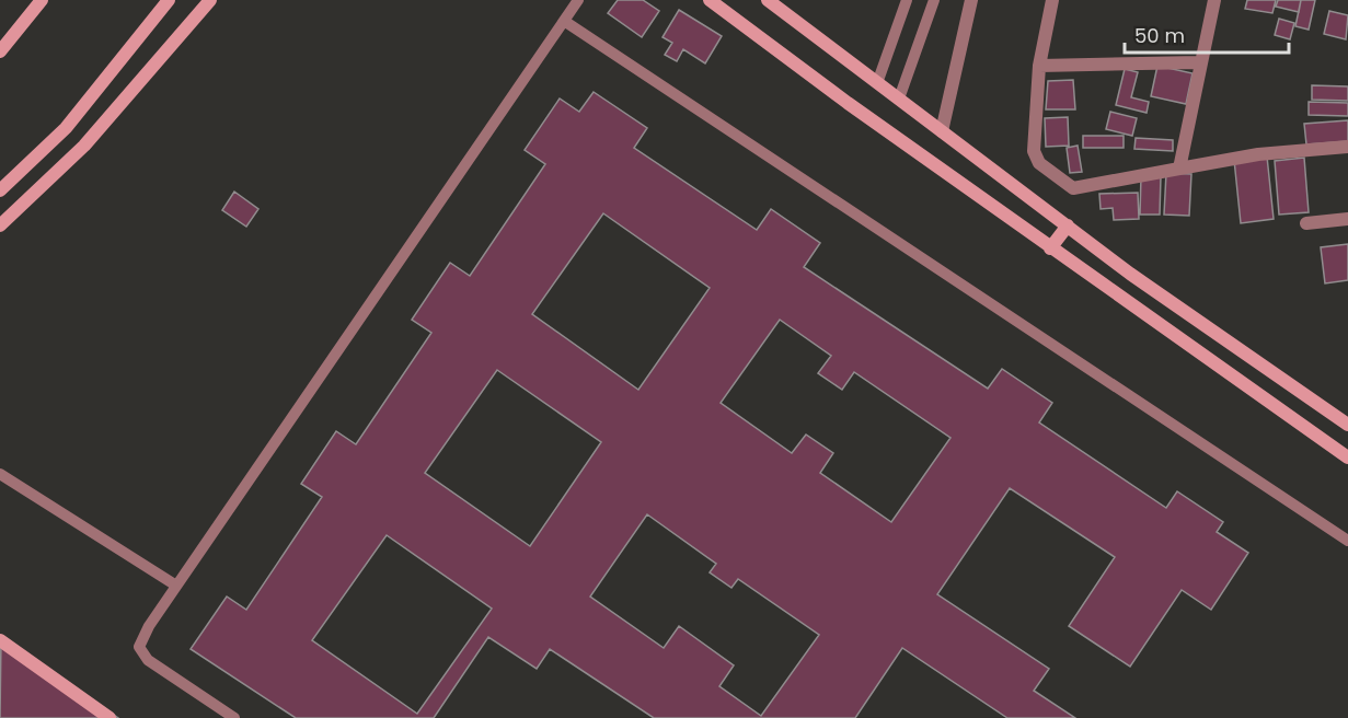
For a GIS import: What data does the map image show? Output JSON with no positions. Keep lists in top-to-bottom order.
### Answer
{
  "scale_bar": "50 m"
}
